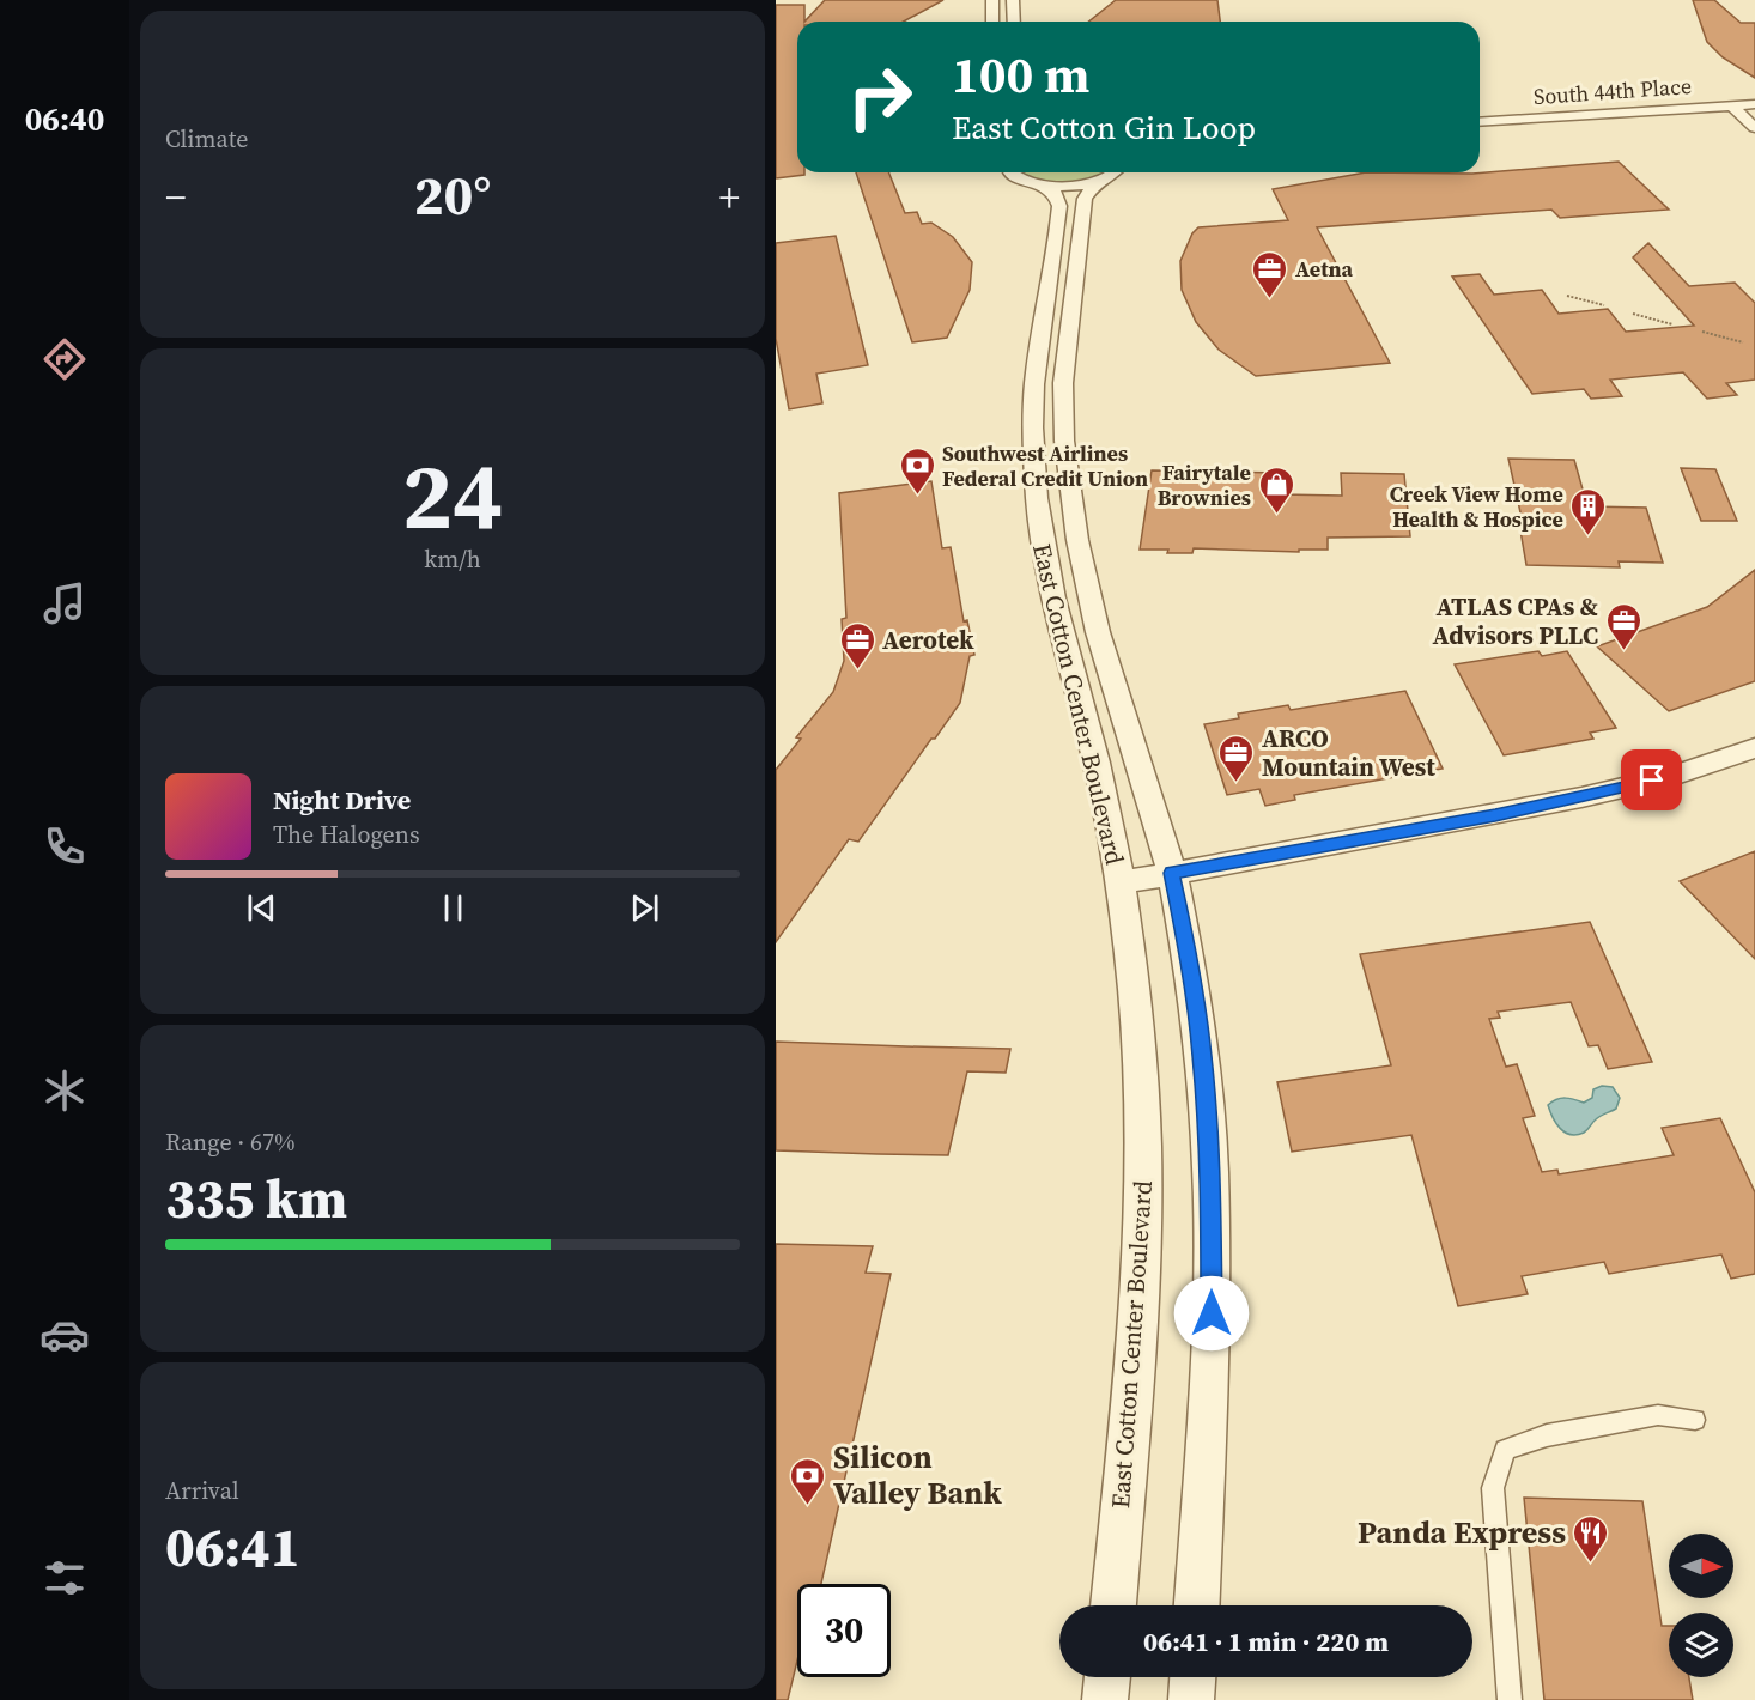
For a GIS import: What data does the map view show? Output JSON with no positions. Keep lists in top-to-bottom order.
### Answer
{
  "streets": {
    "street": ["South 44th Place", "East Cotton Center Boulevard"]
  },
  "places": {
    "office": [
      "Aetna",
      "ATLAS CPAs & Advisors PLLC",
      "Aerotek",
      "ARCO Mountain West"
    ],
    "bank": ["Southwest Airlines Federal Credit Union", "Silicon Valley Bank"],
    "shop": ["Fairytale Brownies"],
    "building": ["Creek View Home Health & Hospice"],
    "restaurant": ["Panda Express"]
  },
  "north": "right",
  "page": {
    "tabs": "06:40",
    "tile": [
      "Climate",
      ["24", "km/h"],
      ["Range · 67%", "335 km"],
      ["Arrival", "06:41"]
    ],
    "turn": ["100 m", "East Cotton Gin Loop"],
    "heat": ["−", "20°", "+"],
    "song": ["Night Drive", "The Halogens"],
    "limit": "30",
    "trip": "06:41 · 1 min · 220 m"
  }
}
